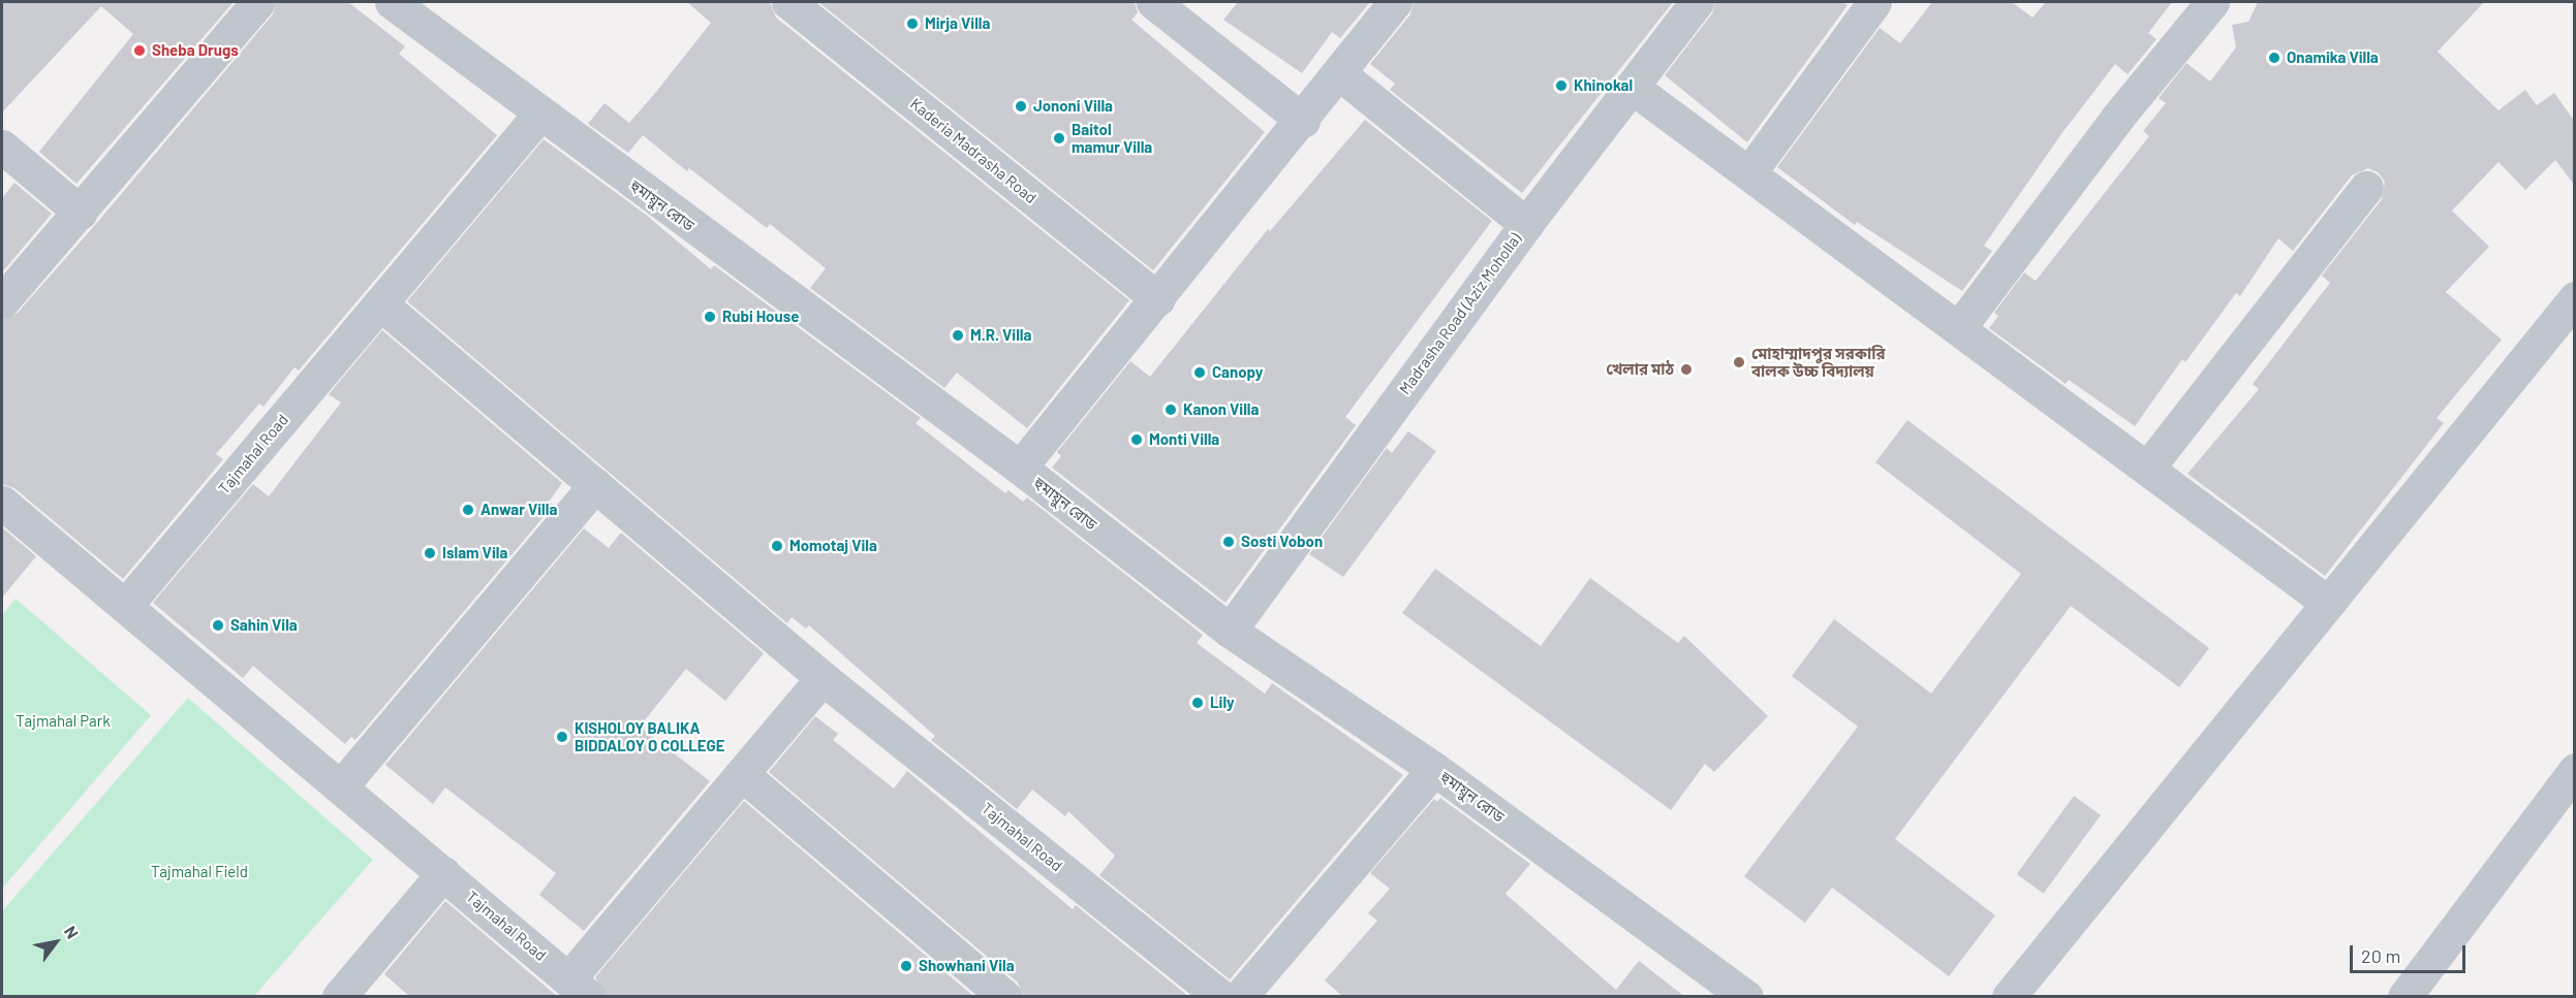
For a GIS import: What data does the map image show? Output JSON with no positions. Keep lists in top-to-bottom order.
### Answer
{
  "streets": {
    "street": [
      "Kaderia Madrasha Road",
      "হুমায়ুন রোড",
      "Madrasha Road (Aziz Moholla)",
      "Tajmahal Road"
    ]
  },
  "crossings": [
    ["হুমায়ুন রোড", "Madrasha Road (Aziz Moholla)"],
    ["হুমায়ুন রোড", "Tajmahal Road"]
  ],
  "parks": ["Tajmahal Park", "Tajmahal Field"],
  "places": [
    "Mirja Villa",
    "Sheba Drugs",
    "Onamika Villa",
    "Khinokal",
    "Jononi Villa",
    "Baitol mamur Villa",
    "Rubi House",
    "M.R. Villa",
    "মোহাম্মাদপুর সরকারি বালক উচ্চ বিদ্যালয়",
    "খেলার মাঠ",
    "Canopy",
    "Kanon Villa",
    "Monti Villa",
    "Anwar Villa",
    "Sosti Vobon",
    "Momotaj Vila",
    "Islam Vila",
    "Sahin Vila",
    "Lily",
    "KISHOLOY BALIKA BIDDALOY O COLLEGE",
    "Showhani Vila"
  ],
  "scale_bar": "20 m",
  "north": "top right"
}
